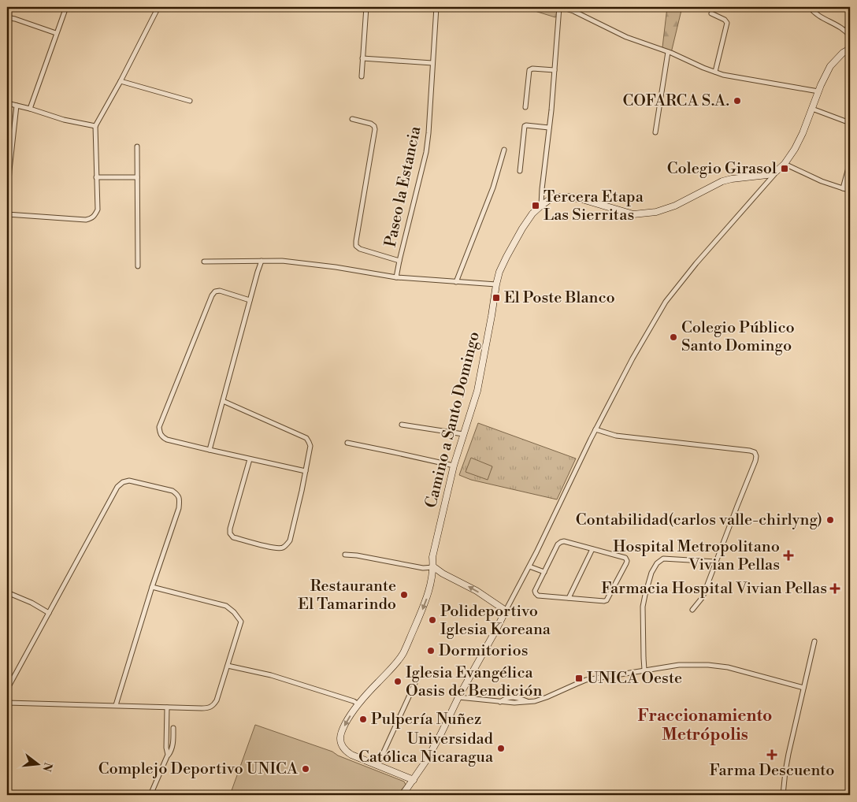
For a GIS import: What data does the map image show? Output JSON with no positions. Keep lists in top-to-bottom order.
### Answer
{
  "streets": {
    "street": ["Paseo la Estancia", "Camino a Santo Domingo"]
  },
  "districts": ["Fraccionamiento Metrópolis"],
  "places": {
    "other": [
      "COFARCA S.A.",
      "Colegio Público Santo Domingo",
      "Contabilidad(carlos valle-chirlyng)",
      "Restaurante El Tamarindo",
      "Polideportivo Iglesia Koreana",
      "Dormitorios",
      "Iglesia Evangélica Oasis de Bendición",
      "Pulpería Nuñez",
      "Universidad Católica Nicaragua",
      "Complejo Deportivo UNICA"
    ],
    "transit": [
      "Colegio Girasol",
      "Tercera Etapa Las Sierritas",
      "El Poste Blanco",
      "UNICA Oeste"
    ],
    "health": ["Hospital Metropolitano Vivian Pellas", "Farmacia Hospital Vivian Pellas", "Farma Descuento"]
  },
  "north": "right"
}
